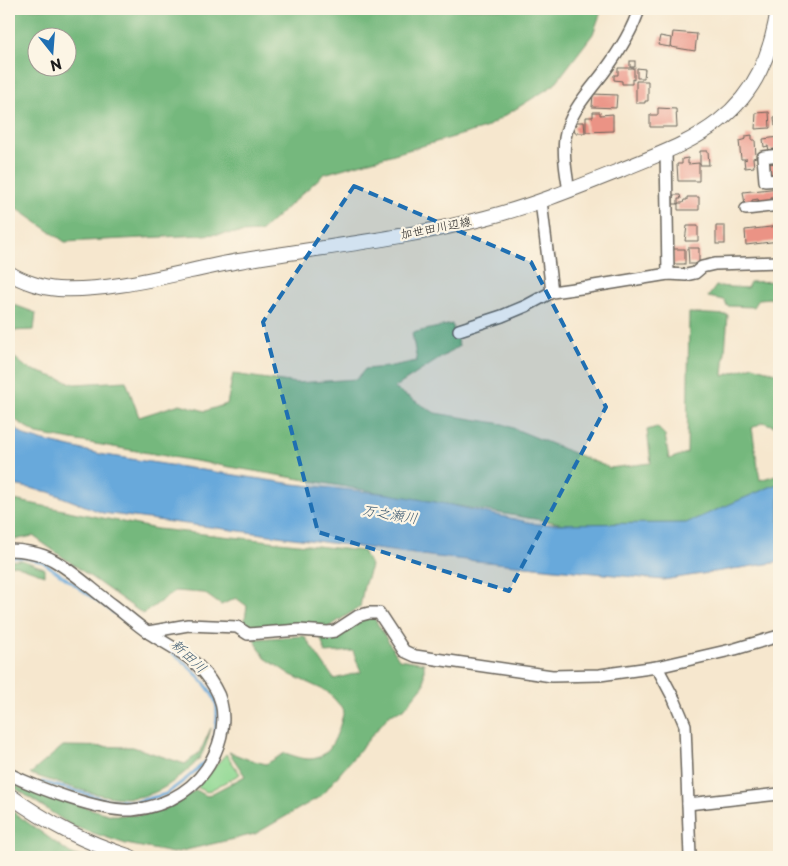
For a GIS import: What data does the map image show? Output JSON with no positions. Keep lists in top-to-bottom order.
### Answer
{
  "streets": {
    "main road": ["加世田川辺線"]
  },
  "water": ["万之瀬川", "新田川"],
  "north": "bottom"
}
